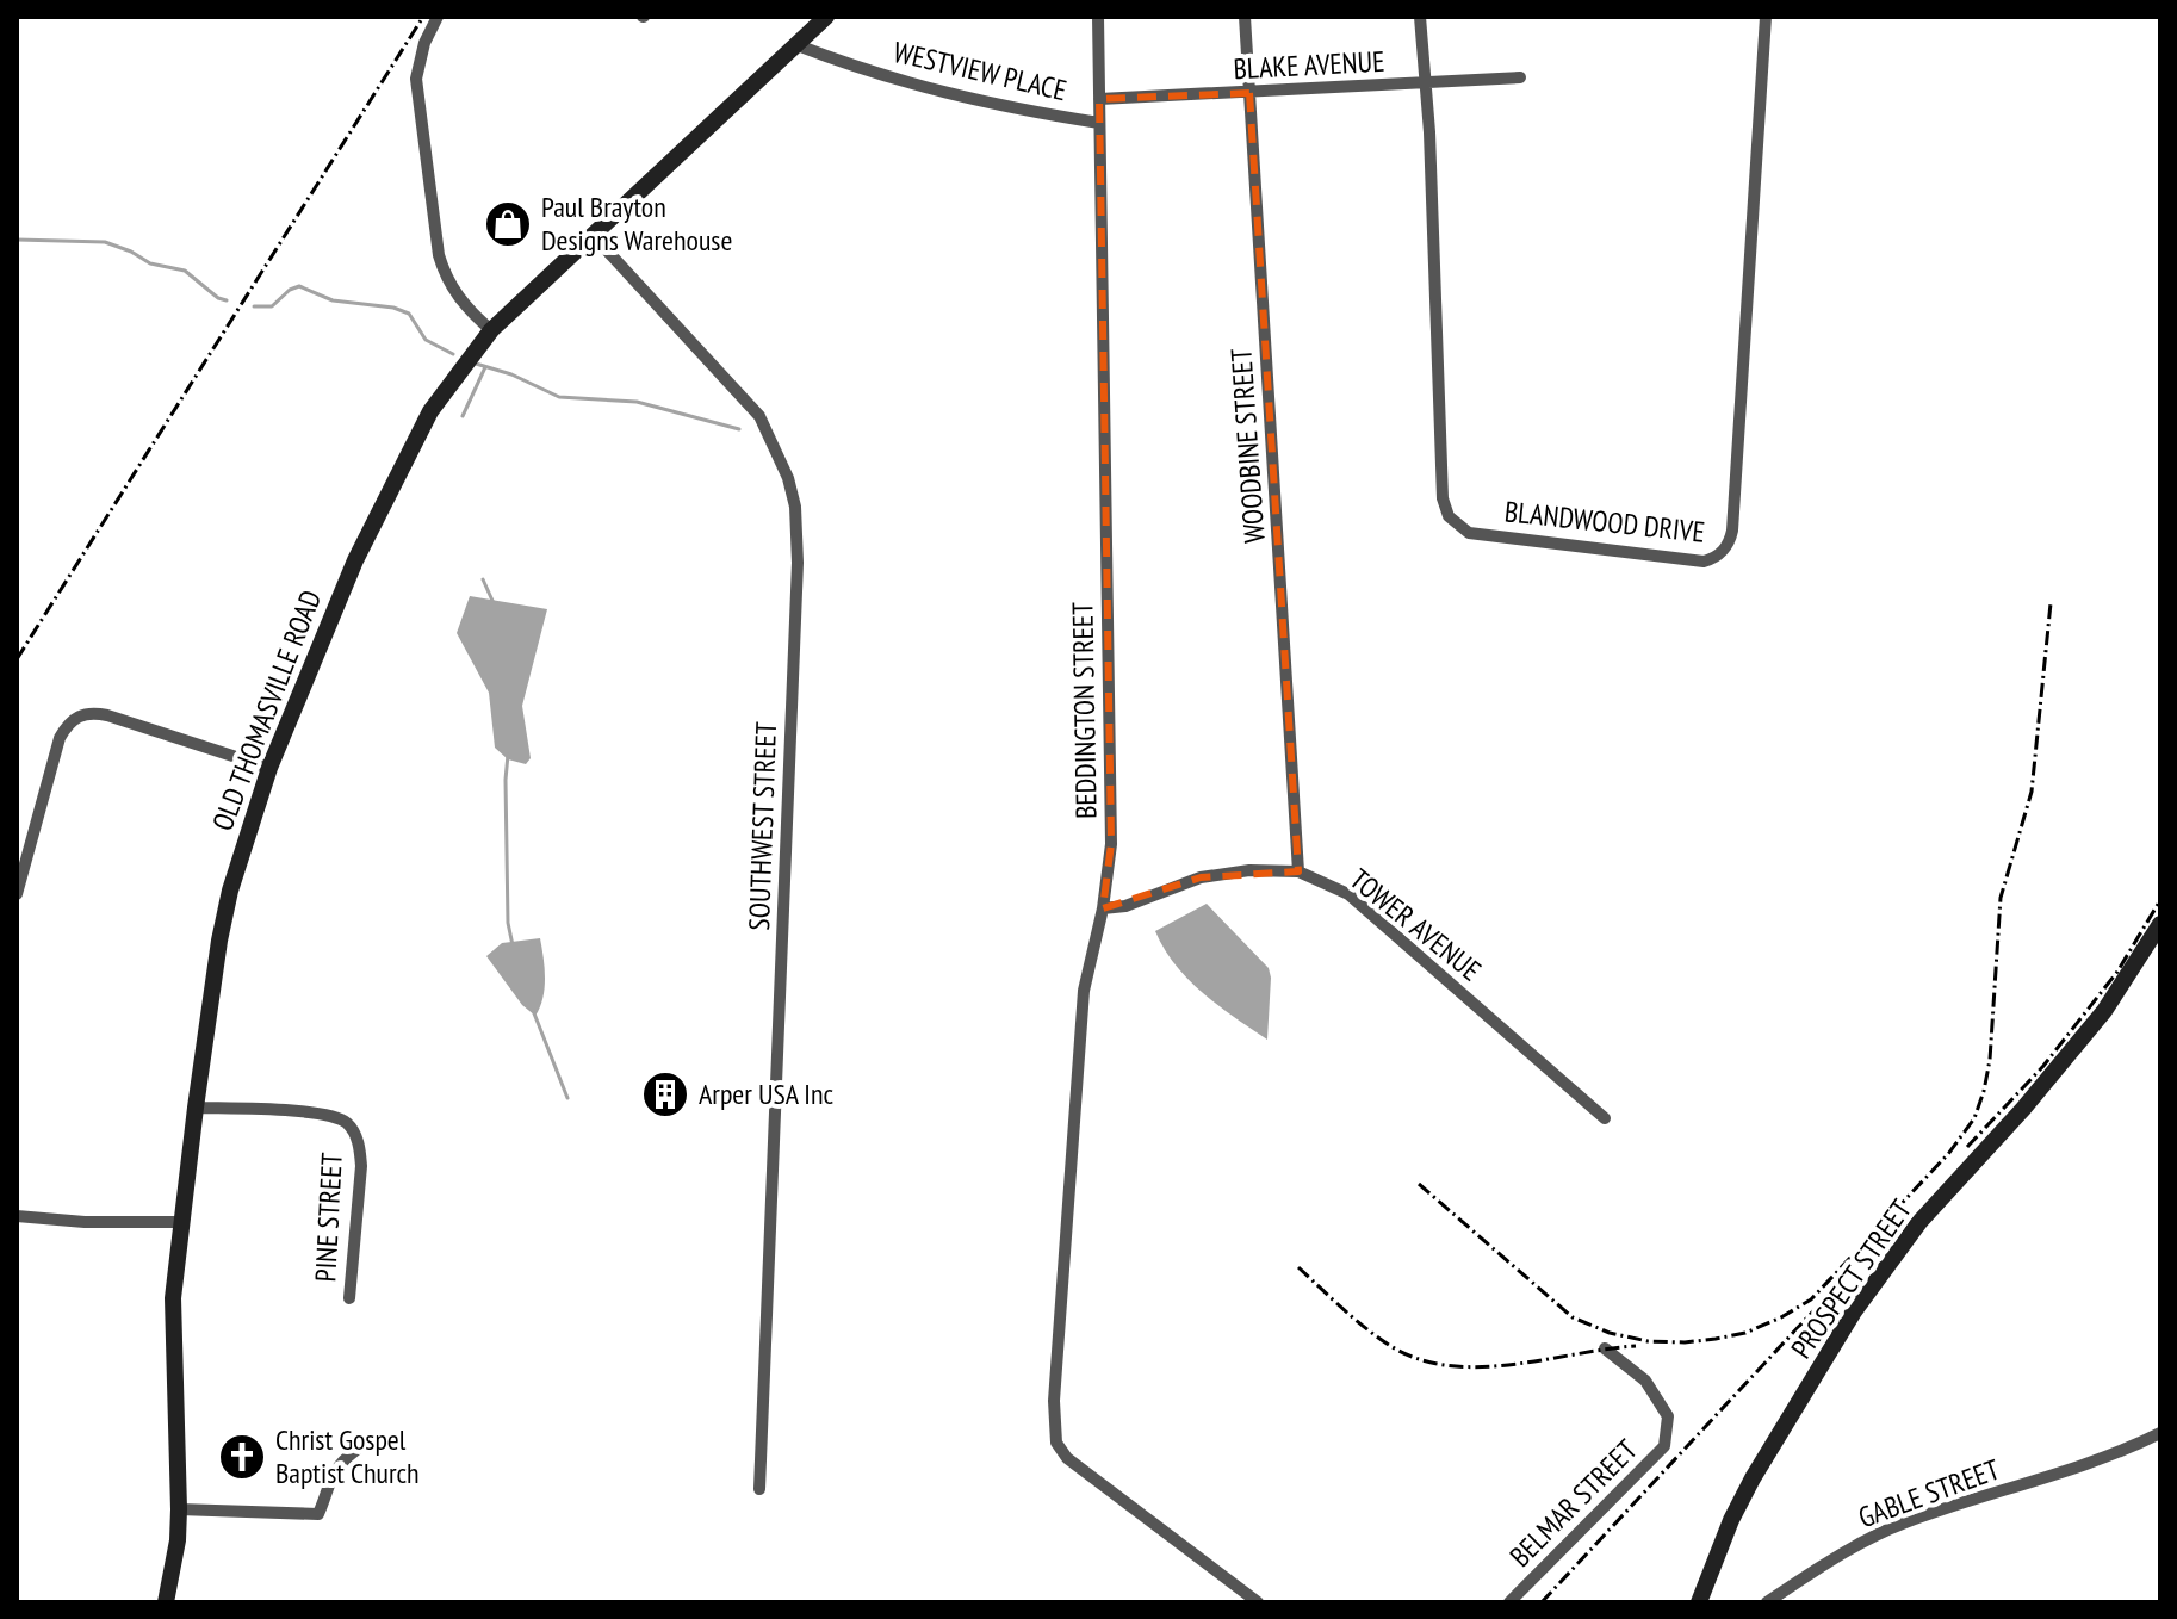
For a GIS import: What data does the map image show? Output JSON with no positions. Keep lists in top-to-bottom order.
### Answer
{
  "streets": {
    "street": [
      "BLAKE AVENUE",
      "WESTVIEW PLACE",
      "WOODBINE STREET",
      "BLANDWOOD DRIVE",
      "OLD THOMASVILLE ROAD",
      "BEDDINGTON STREET",
      "SOUTHWEST STREET",
      "TOWER AVENUE",
      "PINE STREET",
      "PROSPECT STREET",
      "GABLE STREET",
      "BELMAR STREET"
    ]
  },
  "crossings": [
    ["BLAKE AVENUE", "WOODBINE STREET"],
    ["BLAKE AVENUE", "BLANDWOOD DRIVE"],
    ["BLAKE AVENUE", "BEDDINGTON STREET"],
    ["WESTVIEW PLACE", "OLD THOMASVILLE ROAD"],
    ["WESTVIEW PLACE", "BEDDINGTON STREET"],
    ["WOODBINE STREET", "TOWER AVENUE"],
    ["OLD THOMASVILLE ROAD", "SOUTHWEST STREET"],
    ["OLD THOMASVILLE ROAD", "PINE STREET"],
    ["BEDDINGTON STREET", "TOWER AVENUE"]
  ],
  "places": {
    "shop": ["Paul Brayton Designs Warehouse"],
    "building": ["Arper USA Inc"],
    "church": ["Christ Gospel Baptist Church"]
  }
}
